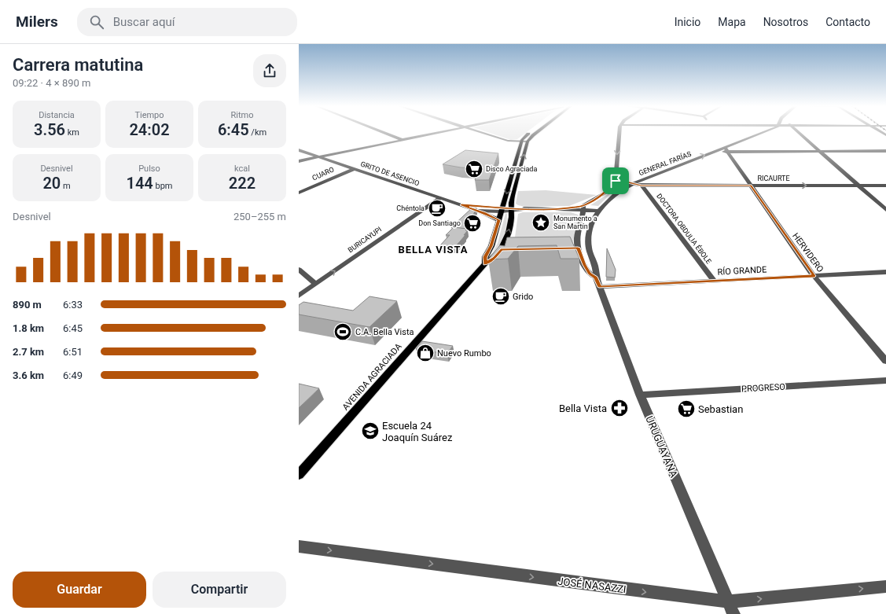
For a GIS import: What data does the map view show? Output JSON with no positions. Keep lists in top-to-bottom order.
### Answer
{
  "streets": {
    "main road": ["AVENIDA AGRACIADA"],
    "street": [
      "GENERAL FARÍAS",
      "CUARO",
      "GRITO DE ASENCIO",
      "RICAURTE",
      "DOCTORA OBDULIA ÉBOLE",
      "BURICAYUPI",
      "HERVIDERO",
      "RÍO GRANDE",
      "PROGRESO",
      "URUGUAYANA",
      "JOSÉ NASAZZI"
    ]
  },
  "crossings": [
    ["GENERAL FARÍAS", "RICAURTE"],
    ["GENERAL FARÍAS", "HERVIDERO"],
    ["GENERAL FARÍAS", "URUGUAYANA"],
    ["CUARO", "GRITO DE ASENCIO"],
    ["GRITO DE ASENCIO", "BURICAYUPI"],
    ["GRITO DE ASENCIO", "AVENIDA AGRACIADA"],
    ["RICAURTE", "DOCTORA OBDULIA ÉBOLE"],
    ["RICAURTE", "HERVIDERO"],
    ["DOCTORA OBDULIA ÉBOLE", "RÍO GRANDE"],
    ["HERVIDERO", "RÍO GRANDE"],
    ["RÍO GRANDE", "URUGUAYANA"],
    ["PROGRESO", "URUGUAYANA"],
    ["URUGUAYANA", "JOSÉ NASAZZI"]
  ],
  "one_way": ["GENERAL FARÍAS", "BURICAYUPI", "JOSÉ NASAZZI"],
  "districts": ["BELLA VISTA"],
  "places": {
    "supermarket": ["Disco Agraciada", "Don Santiago", "Sebastian"],
    "cafe": ["Chéntola", "Grido"],
    "place": ["Monumento a San Martín"],
    "sports": ["C.A. Bella Vista"],
    "shop": ["Nuevo Rumbo"],
    "pharmacy": ["Bella Vista"],
    "school or university": ["Escuela 24 Joaquín Suárez"]
  },
  "page": {
    "header": "Milers",
    "search": "Buscar aquí",
    "nav": [
      "Inicio",
      "Mapa",
      "Nosotros",
      "Contacto"
    ],
    "heading": ["Carrera matutina", "09:22 · 4 × 890 m"],
    "stats": [
      ["Distancia", "3.56 km"],
      ["Tiempo", "24:02"],
      ["Ritmo", "6:45 /km"],
      ["Desnivel", "20 m"],
      ["Pulso", "144 bpm"],
      ["kcal", "222"]
    ],
    "chart": ["Desnivel", "250–255 m"],
    "list": [
      {
        "name": "890 m",
        "note": "6:33"
      },
      {
        "name": "1.8 km",
        "note": "6:45"
      },
      {
        "name": "2.7 km",
        "note": "6:51"
      },
      {
        "name": "3.6 km",
        "note": "6:49"
      }
    ],
    "buttons": ["Guardar", "Compartir"]
  }
}
